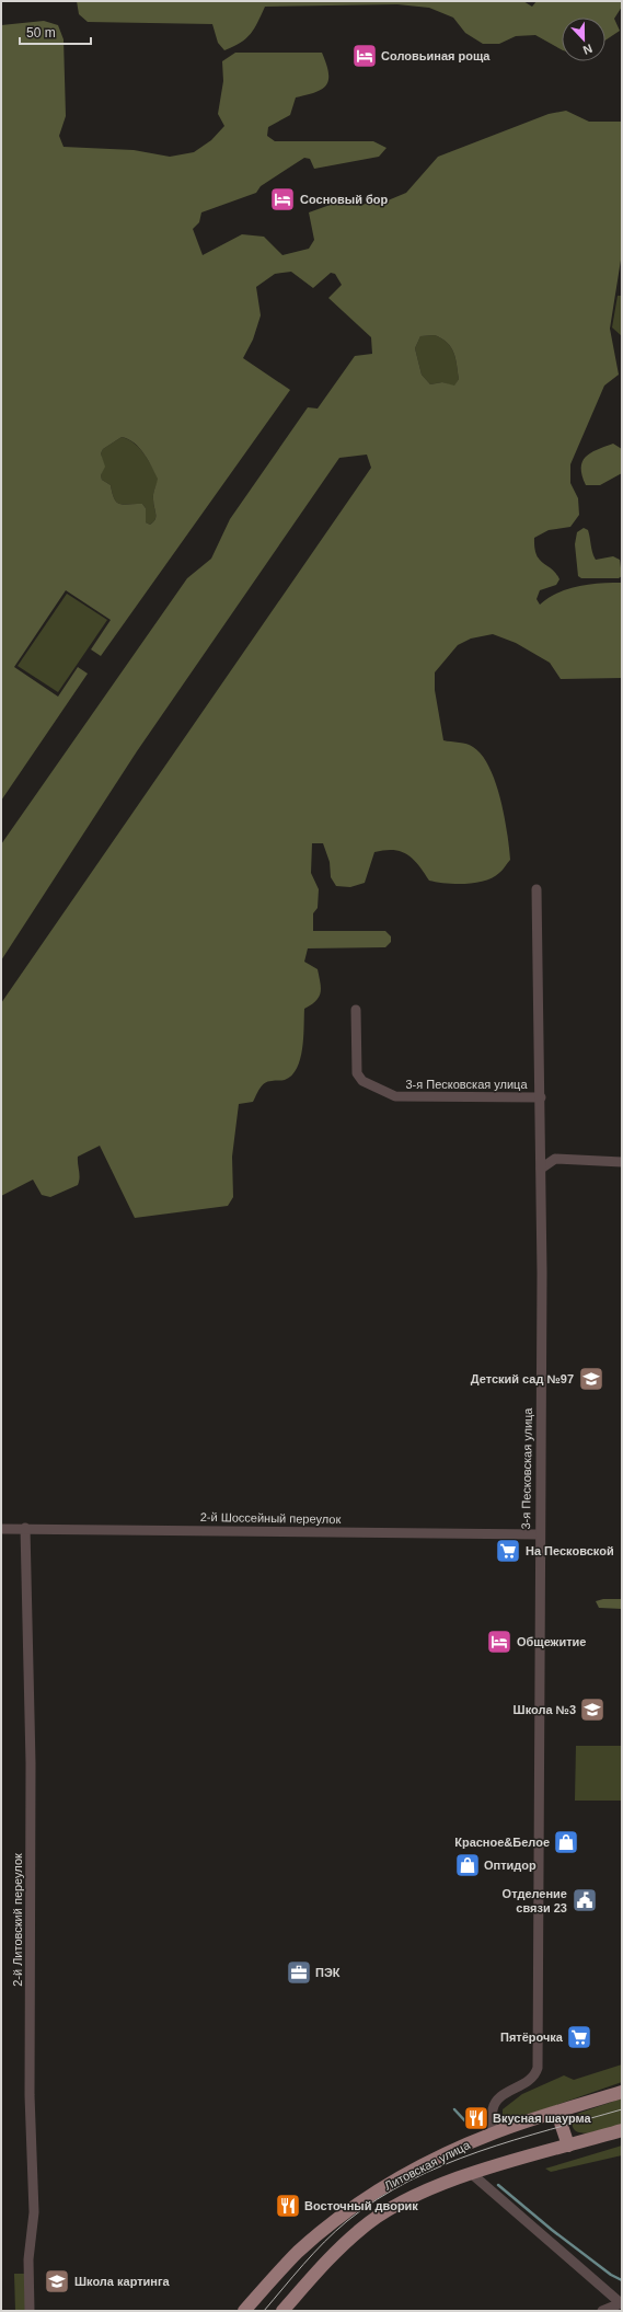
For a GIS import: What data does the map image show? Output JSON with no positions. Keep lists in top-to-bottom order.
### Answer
{
  "streets": {
    "main road": ["Литовская улица"],
    "street": ["3-я Песковская улица", "2-й Шоссейный переулок", "2-й Литовский переулок"]
  },
  "crossings": [
    ["3-я Песковская улица", "2-й Шоссейный переулок"],
    ["3-я Песковская улица", "Литовская улица"],
    ["2-й Шоссейный переулок", "2-й Литовский переулок"]
  ],
  "places": {
    "hotel": ["Соловьиная роща", "Сосновый бор", "Общежитие"],
    "school or university": ["Детский сад №97", "Школа №3", "Школа картинга"],
    "supermarket": ["На Песковской", "Пятёрочка"],
    "shop": ["Красное&Белое", "Оптидор"],
    "public building": ["Отделение связи 23"],
    "office": ["ПЭК"],
    "restaurant": ["Вкусная шаурма", "Восточный дворик"]
  },
  "scale_bar": "50 m",
  "north": "bottom"
}
